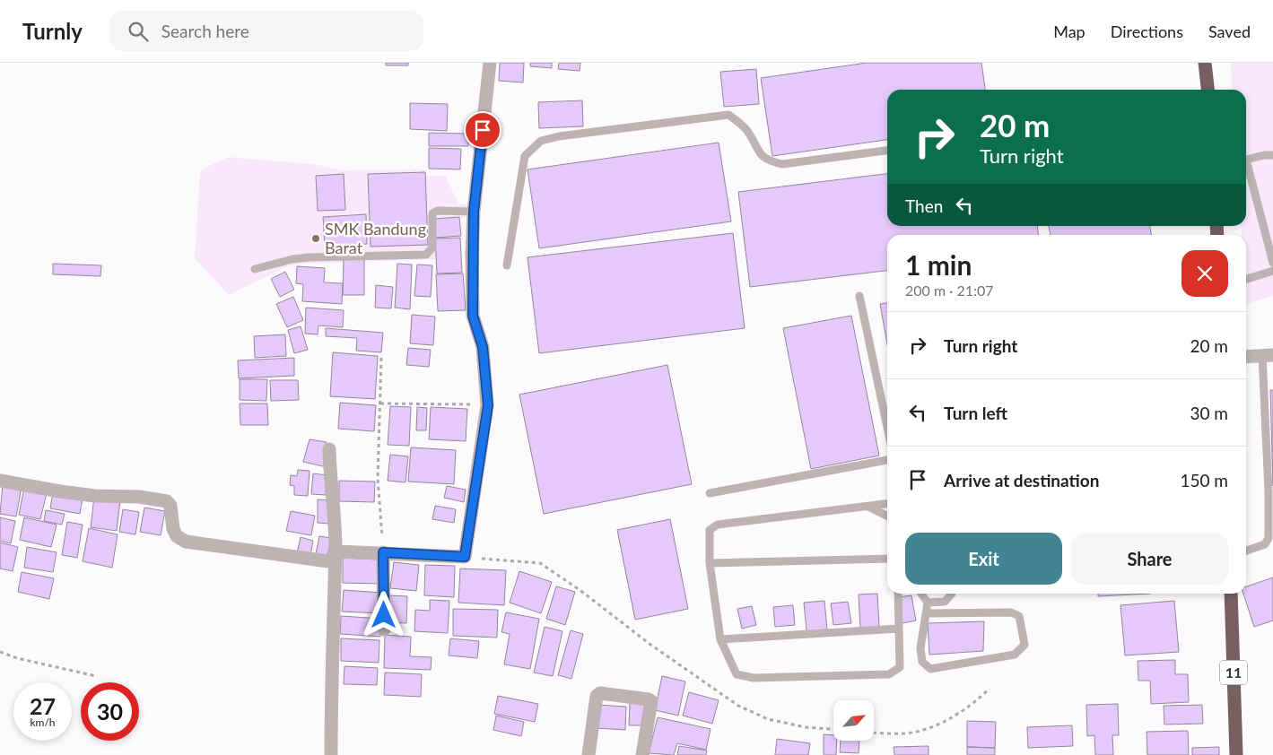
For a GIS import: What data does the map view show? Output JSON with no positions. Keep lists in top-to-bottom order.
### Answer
{
  "streets": {
    "highway": ["11"]
  },
  "places": ["SMK Bandung Barat"],
  "north": "top right",
  "page": {
    "header": "Turnly",
    "search": "Search here",
    "nav": ["Map", "Directions", "Saved"],
    "turn": ["20 m", "Turn right"],
    "then": "Then",
    "heading": ["1 min", "200 m · 21:07"],
    "list": [
      {
        "name": "Turn right",
        "value": "20 m"
      },
      {
        "name": "Turn left",
        "value": "30 m"
      },
      {
        "name": "Arrive at destination",
        "value": "150 m"
      }
    ],
    "buttons": ["Exit", "Share"],
    "speed": "27 km/h",
    "limit": "30"
  }
}
